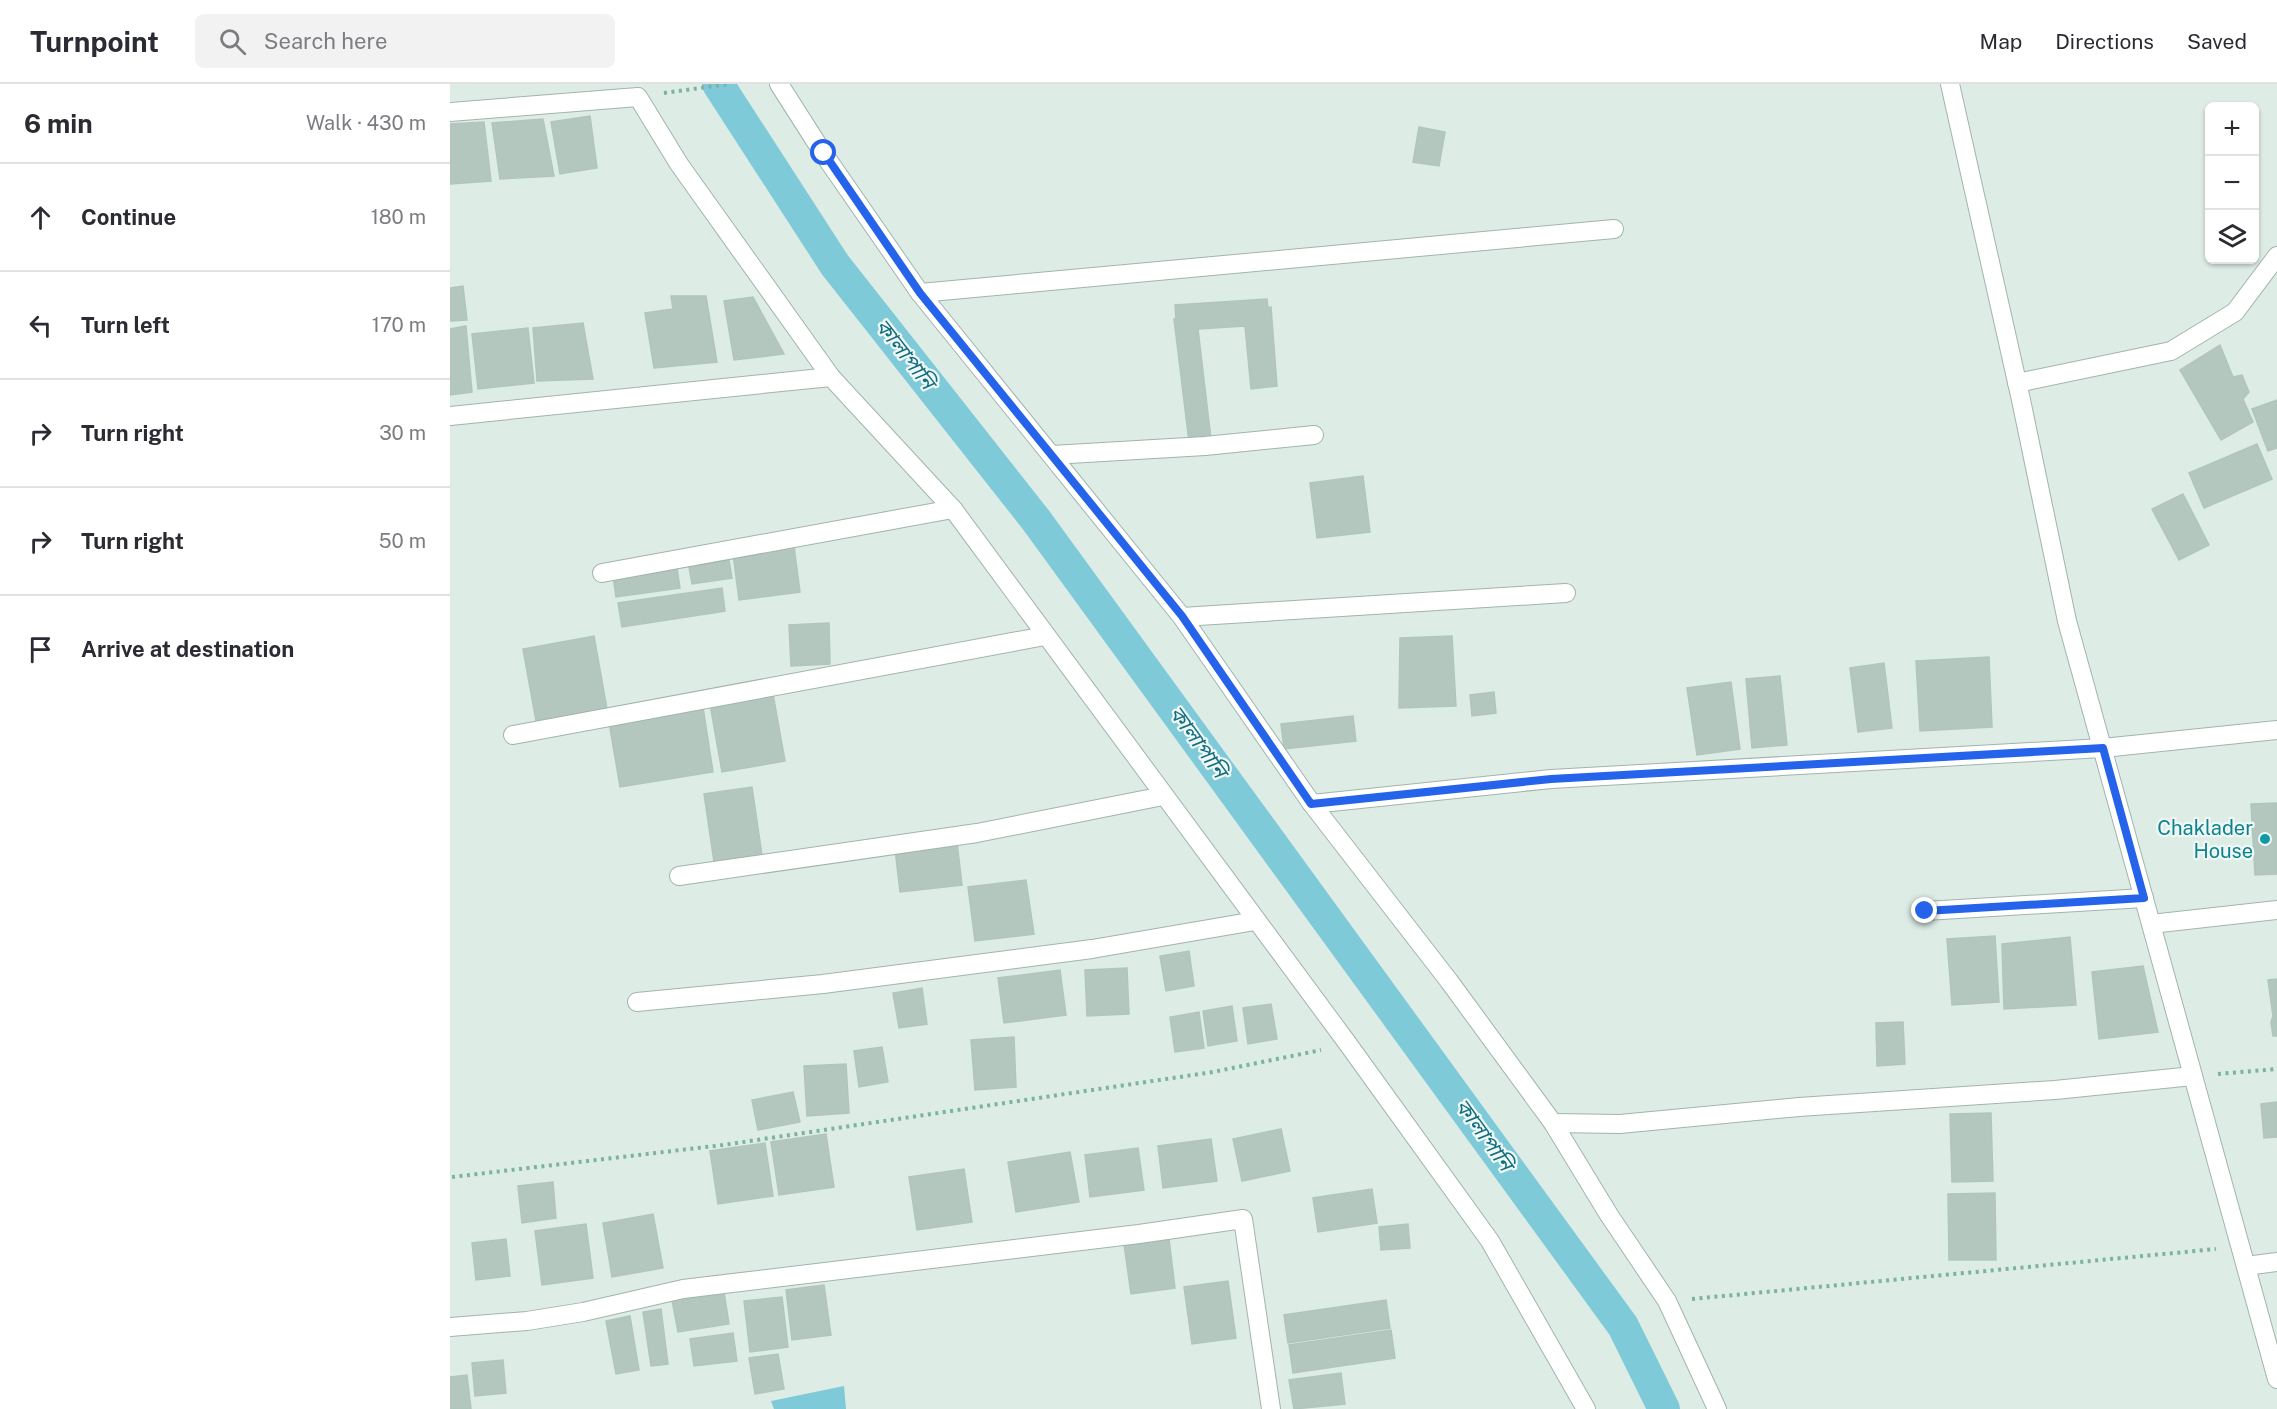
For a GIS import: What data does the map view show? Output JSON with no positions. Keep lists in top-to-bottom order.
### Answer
{
  "water": ["কালাপানি"],
  "places": ["Chaklader House"],
  "page": {
    "header": "Turnpoint",
    "search": "Search here",
    "nav": ["Map", "Directions", "Saved"],
    "heading": ["6 min", "Walk · 430 m"],
    "map_buttons": ["+", "−"],
    "list": [
      ["Continue", "180 m"],
      ["Turn left", "170 m"],
      ["Turn right", "30 m"],
      ["Turn right", "50 m"],
      "Arrive at destination"
    ]
  }
}
